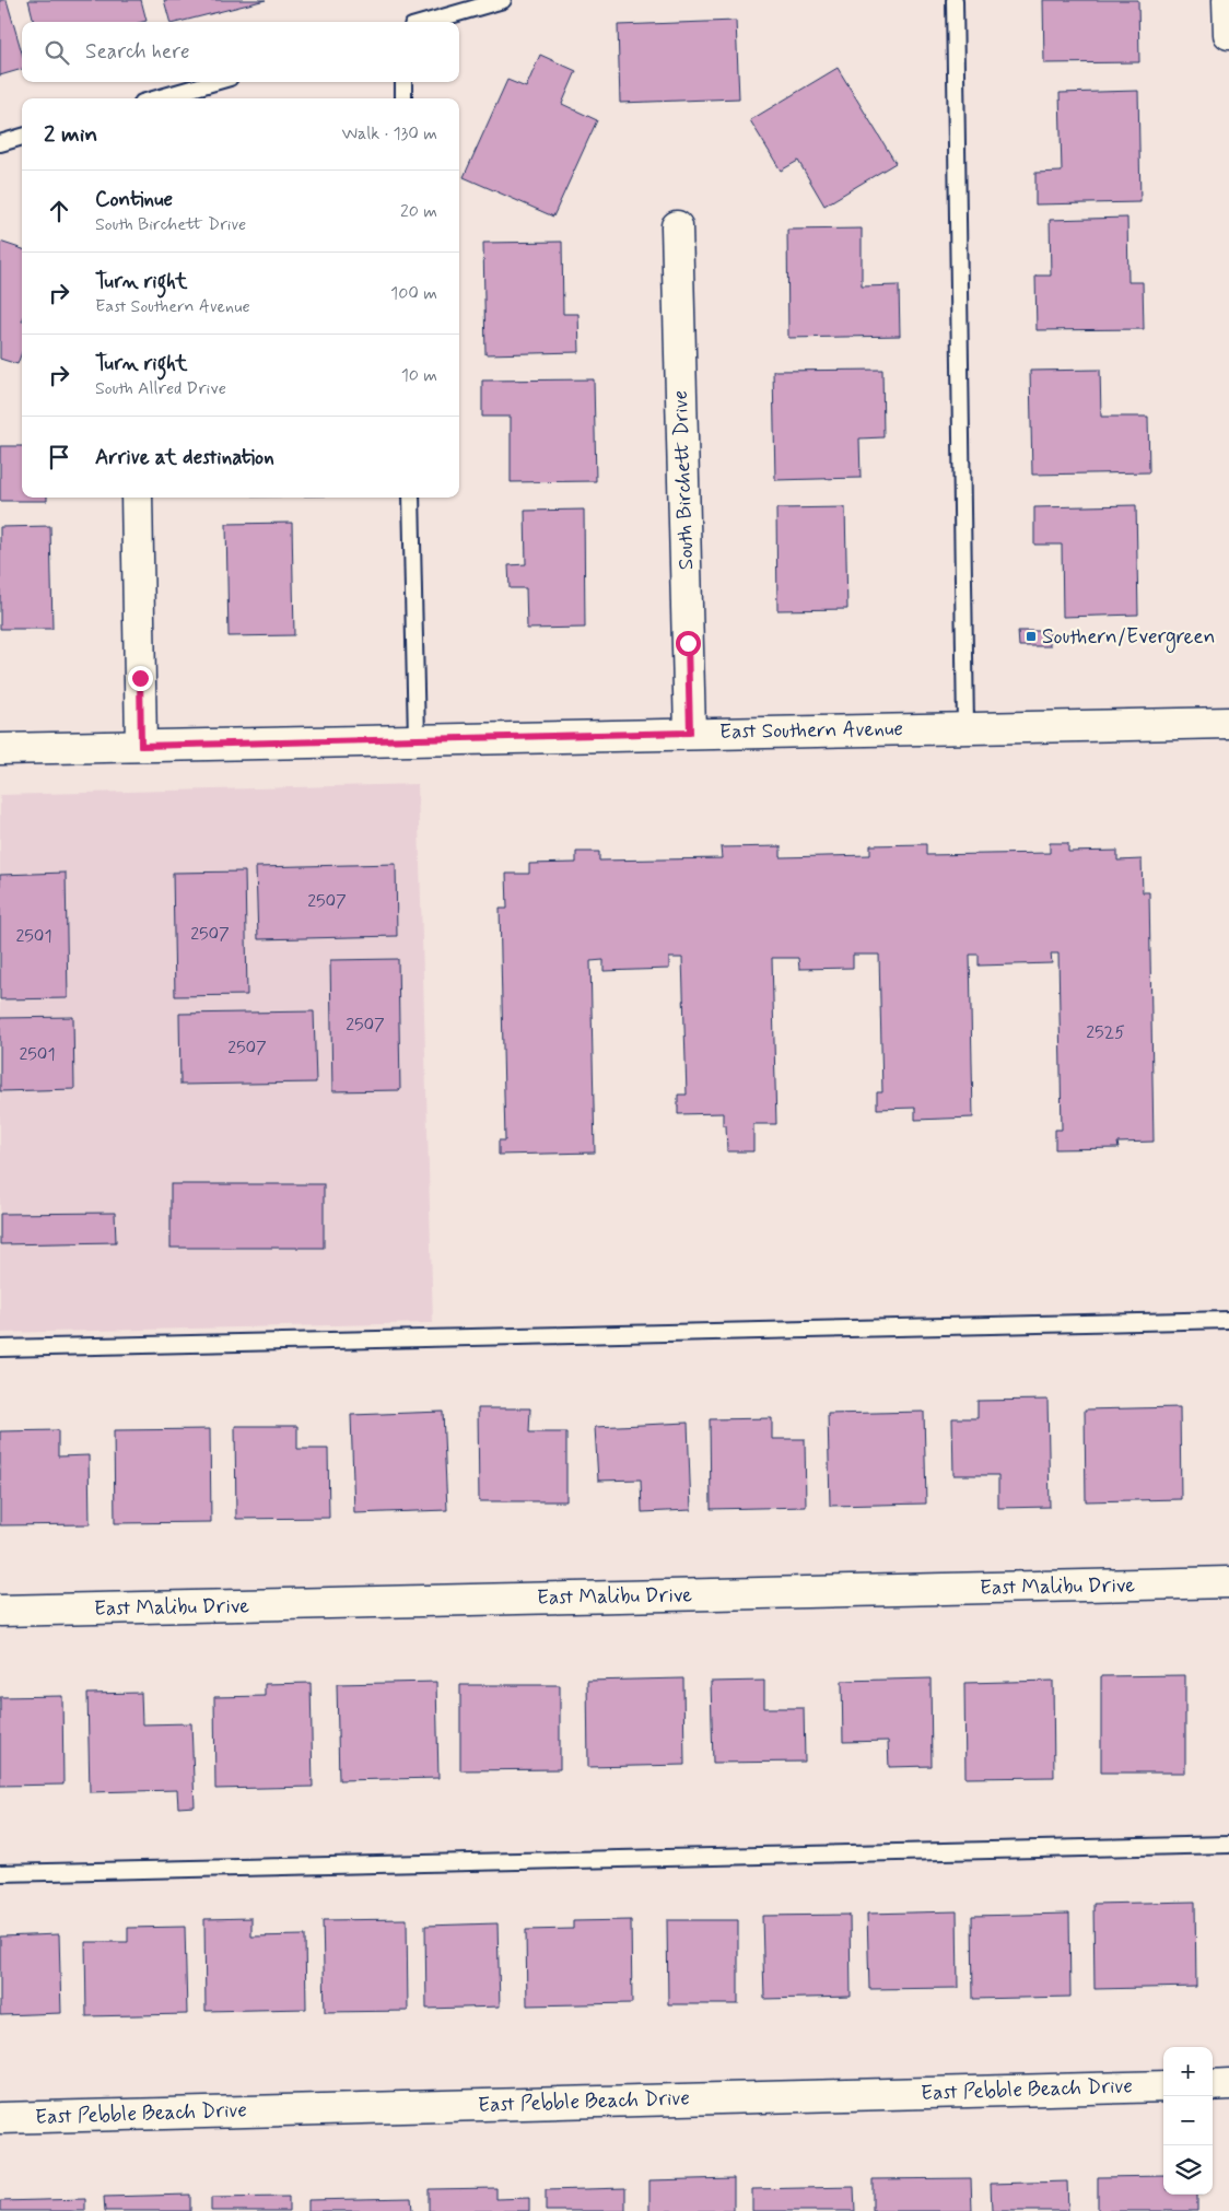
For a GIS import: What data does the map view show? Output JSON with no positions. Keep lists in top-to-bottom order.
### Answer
{
  "streets": {
    "street": [
      "South Birchett Drive",
      "East Southern Avenue",
      "East Malibu Drive",
      "East Pebble Beach Drive"
    ]
  },
  "crossings": [
    ["South Birchett Drive", "East Southern Avenue"]
  ],
  "places": {
    "transit": ["Southern/Evergreen"]
  },
  "house_numbers": [
    "2507",
    "2507",
    "2501",
    "2507",
    "2525",
    "2507",
    "2501"
  ],
  "page": {
    "search": "Search here",
    "heading": ["2 min", "Walk · 130 m"],
    "list": [
      ["Continue", "South Birchett Drive", "20 m"],
      ["Turn right", "East Southern Avenue", "100 m"],
      ["Turn right", "South Allred Drive", "10 m"],
      "Arrive at destination"
    ],
    "map_buttons": ["+", "−"]
  }
}
